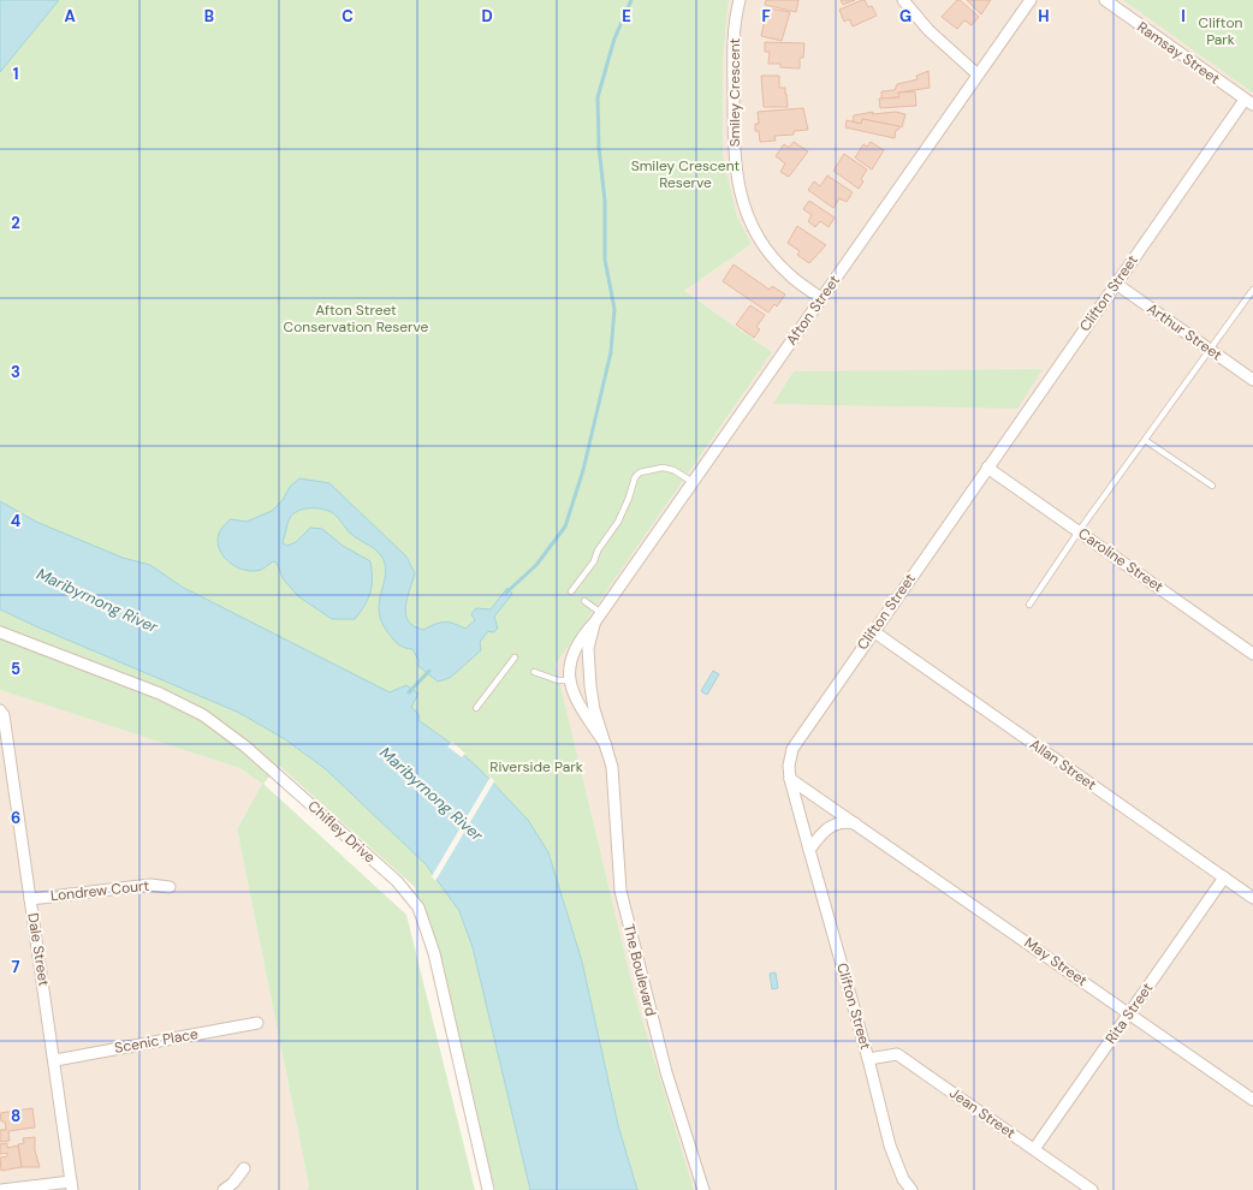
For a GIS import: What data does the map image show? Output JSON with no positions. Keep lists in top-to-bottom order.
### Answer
{
  "streets": {
    "street": [
      "Ramsay Street",
      "Smiley Crescent",
      "Clifton Street",
      "Afton Street",
      "Arthur Street",
      "Caroline Street",
      "Allan Street",
      "Chifley Drive",
      "Londrew Court",
      "Dale Street",
      "May Street",
      "The Boulevard",
      "Rita Street",
      "Scenic Place",
      "Jean Street"
    ]
  },
  "crossings": [
    ["Ramsay Street", "Clifton Street"],
    ["Smiley Crescent", "Afton Street"],
    ["Clifton Street", "Arthur Street"],
    ["Clifton Street", "Caroline Street"],
    ["Clifton Street", "Allan Street"],
    ["Clifton Street", "May Street"],
    ["Clifton Street", "Jean Street"],
    ["Afton Street", "The Boulevard"],
    ["Allan Street", "Rita Street"],
    ["Londrew Court", "Dale Street"],
    ["Dale Street", "Scenic Place"],
    ["May Street", "Rita Street"],
    ["Rita Street", "Jean Street"]
  ],
  "water": ["Maribyrnong River"],
  "parks": [
    "Clifton Park",
    "Smiley Crescent Reserve",
    "Afton Street Conservation Reserve",
    "Riverside Park"
  ],
  "grid": {
    "columns": [
      "A",
      "B",
      "C",
      "D",
      "E",
      "F",
      "G",
      "H",
      "I"
    ],
    "rows": [
      "1",
      "2",
      "3",
      "4",
      "5",
      "6",
      "7",
      "8"
    ]
  }
}
